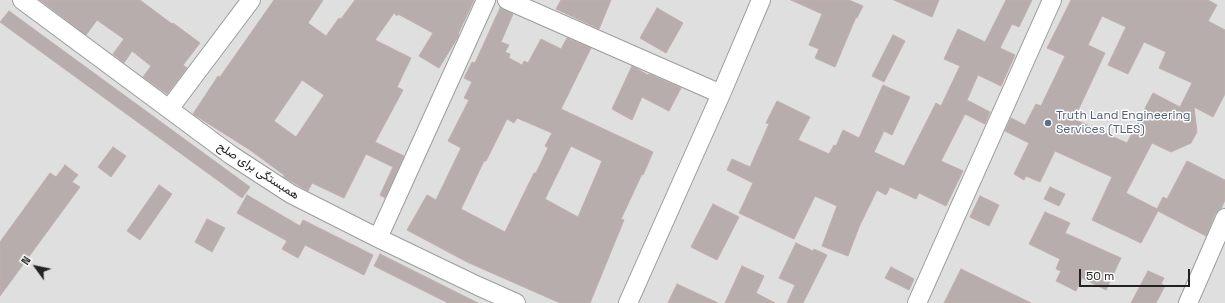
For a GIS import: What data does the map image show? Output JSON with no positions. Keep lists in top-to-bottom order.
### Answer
{
  "streets": {
    "street": ["همبستگی برای صلح"]
  },
  "places": ["Truth Land Engineering Services (TLES)"],
  "scale_bar": "50 m",
  "north": "top left"
}
